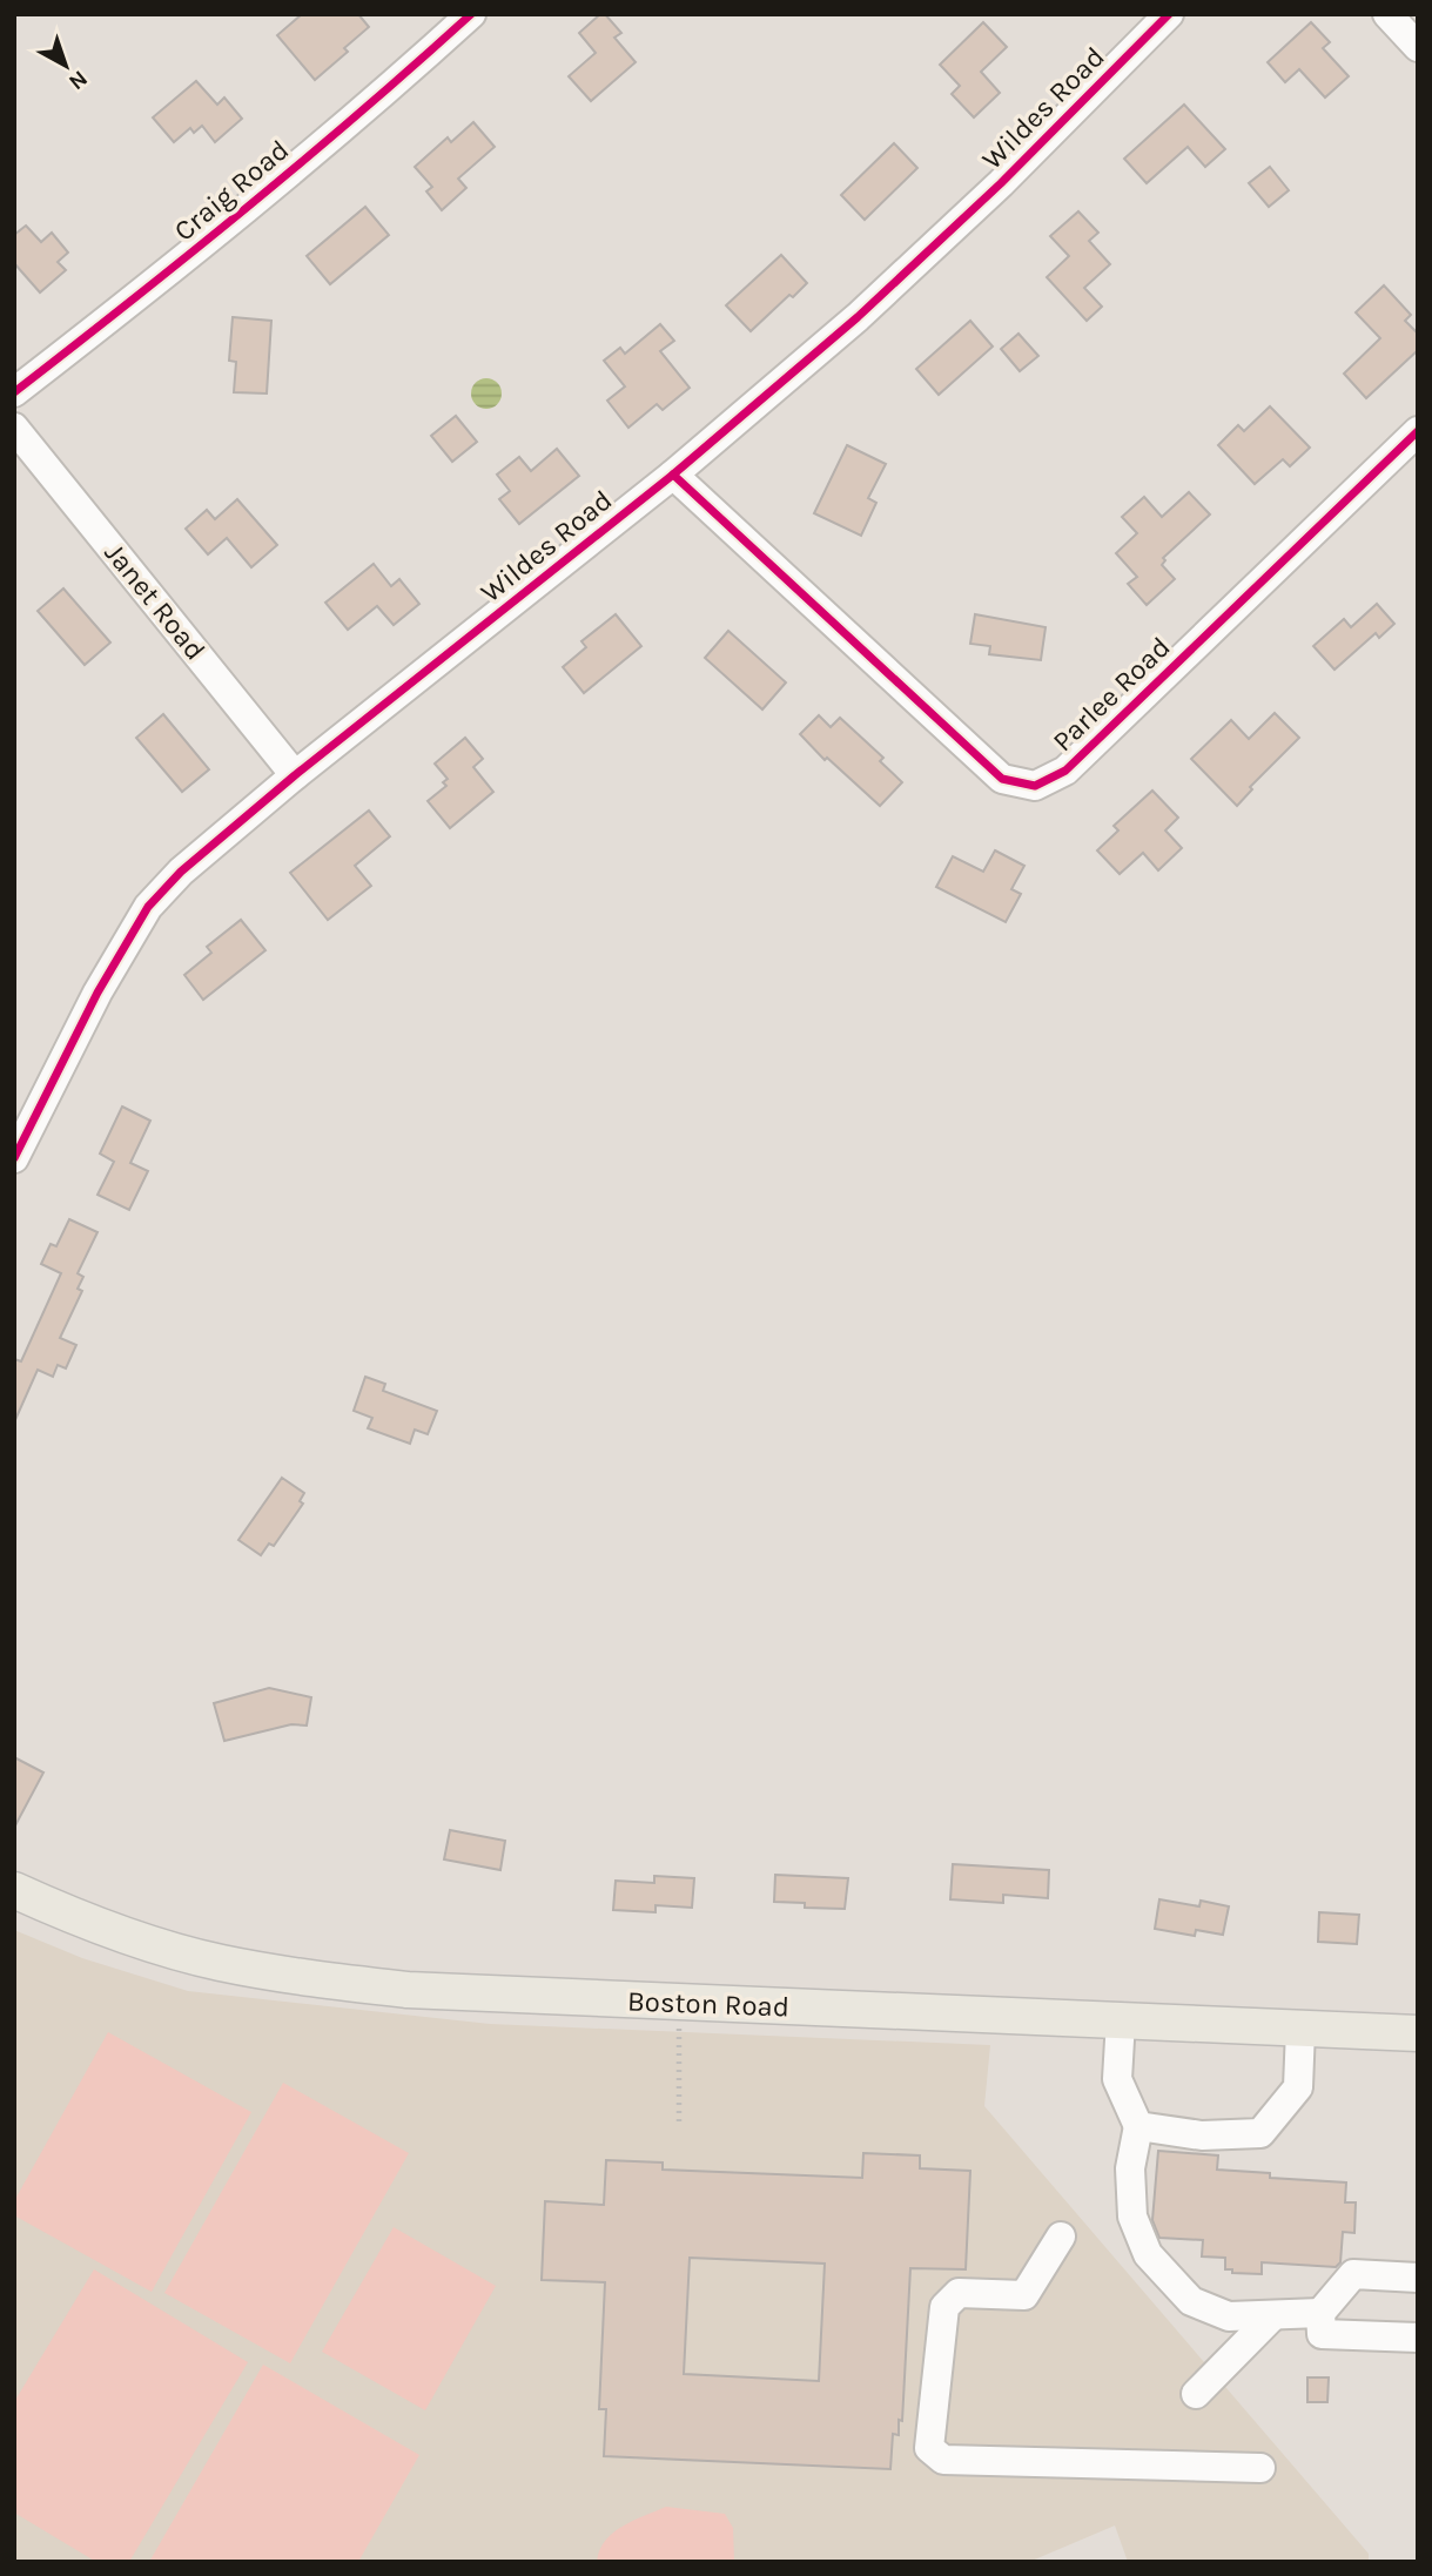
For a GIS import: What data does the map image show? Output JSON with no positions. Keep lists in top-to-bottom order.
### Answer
{
  "streets": {
    "main road": ["Boston Road"],
    "street": [
      "Wildes Road",
      "Craig Road",
      "Janet Road",
      "Parlee Road"
    ]
  },
  "crossings": [
    ["Wildes Road", "Janet Road"],
    ["Wildes Road", "Parlee Road"]
  ],
  "north": "bottom right"
}
